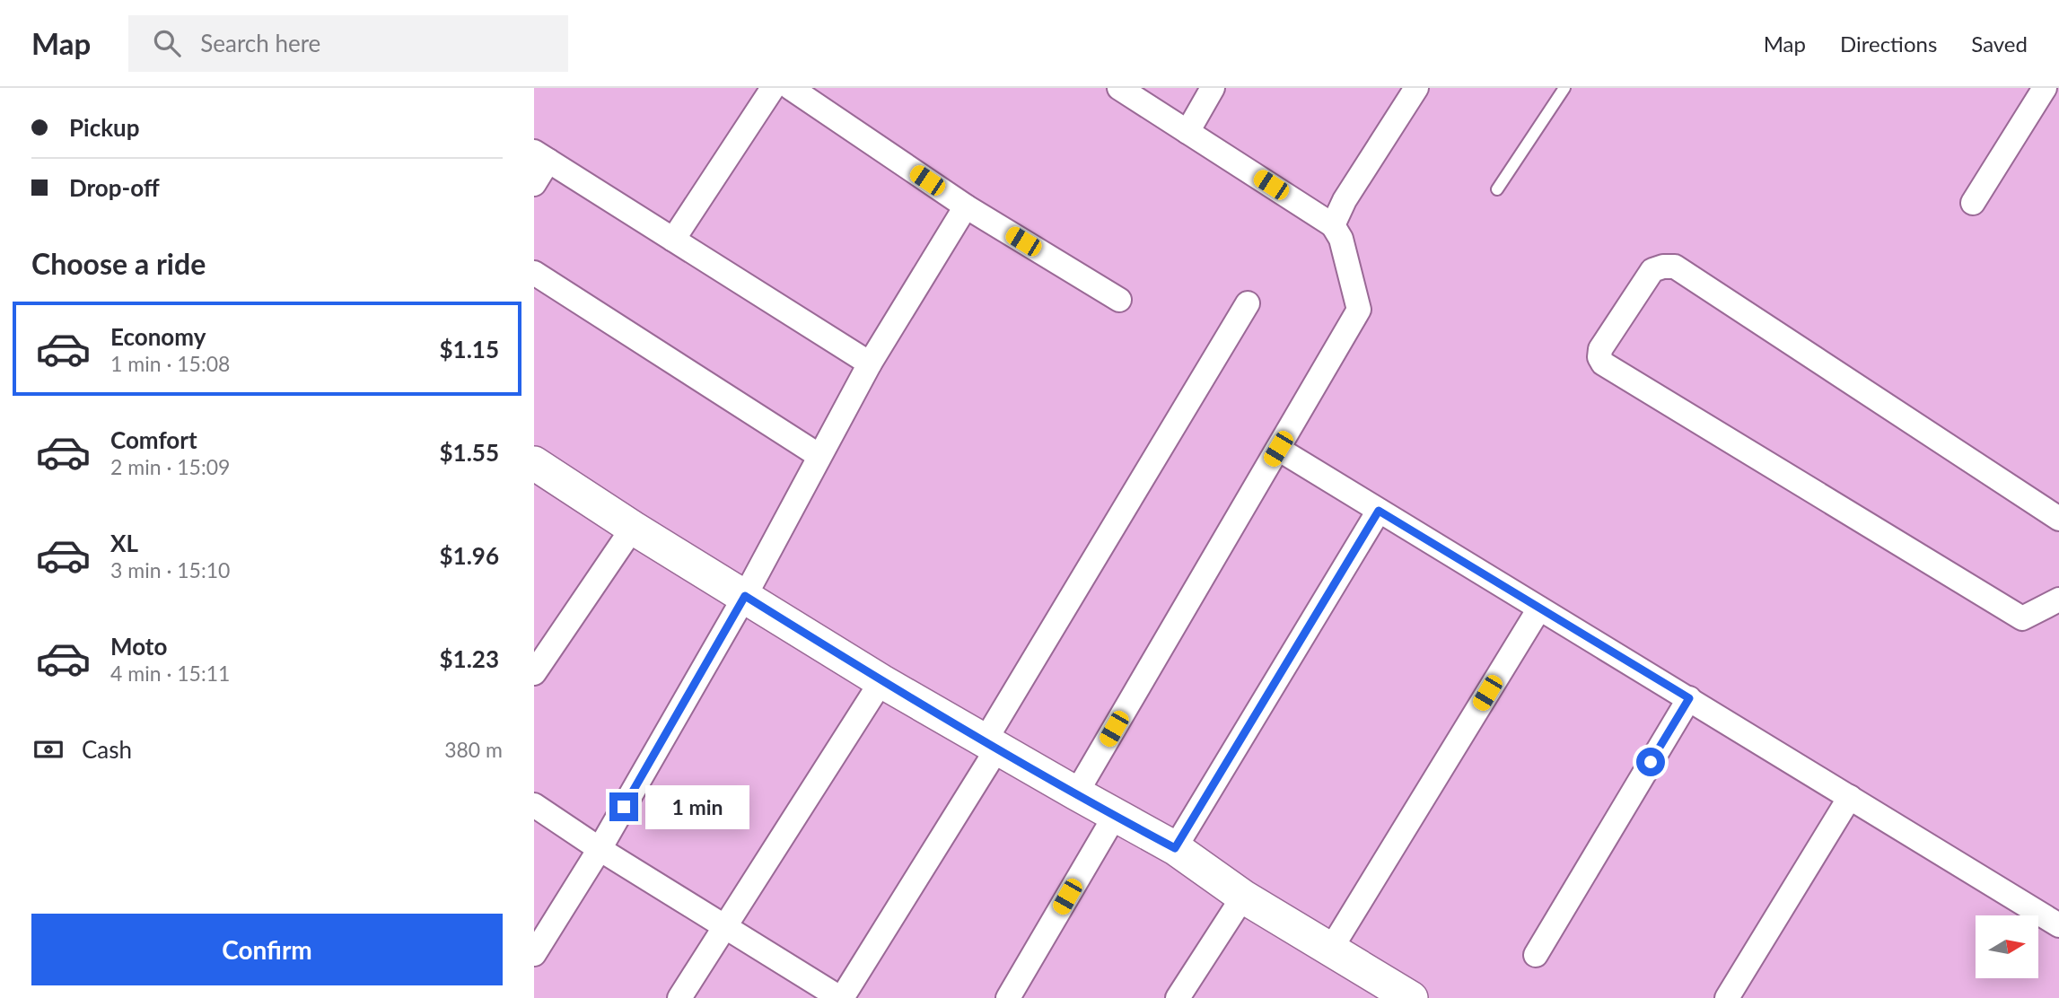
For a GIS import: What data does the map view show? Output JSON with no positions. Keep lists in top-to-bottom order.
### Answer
{
  "north": "right",
  "page": {
    "header": "Map",
    "search": "Search here",
    "nav": ["Map", "Directions", "Saved"],
    "banner": ["Pickup", "Drop-off"],
    "heading": "Choose a ride",
    "list": [
      {
        "name": "Economy",
        "note": "1 min · 15:08",
        "value": "$1.15"
      },
      {
        "name": "Comfort",
        "note": "2 min · 15:09",
        "value": "$1.55"
      },
      {
        "name": "XL",
        "note": "3 min · 15:10",
        "value": "$1.96"
      },
      {
        "name": "Moto",
        "note": "4 min · 15:11",
        "value": "$1.23"
      }
    ],
    "pay": ["Cash", "380 m"],
    "bubble": "1 min",
    "buttons": "Confirm"
  }
}
